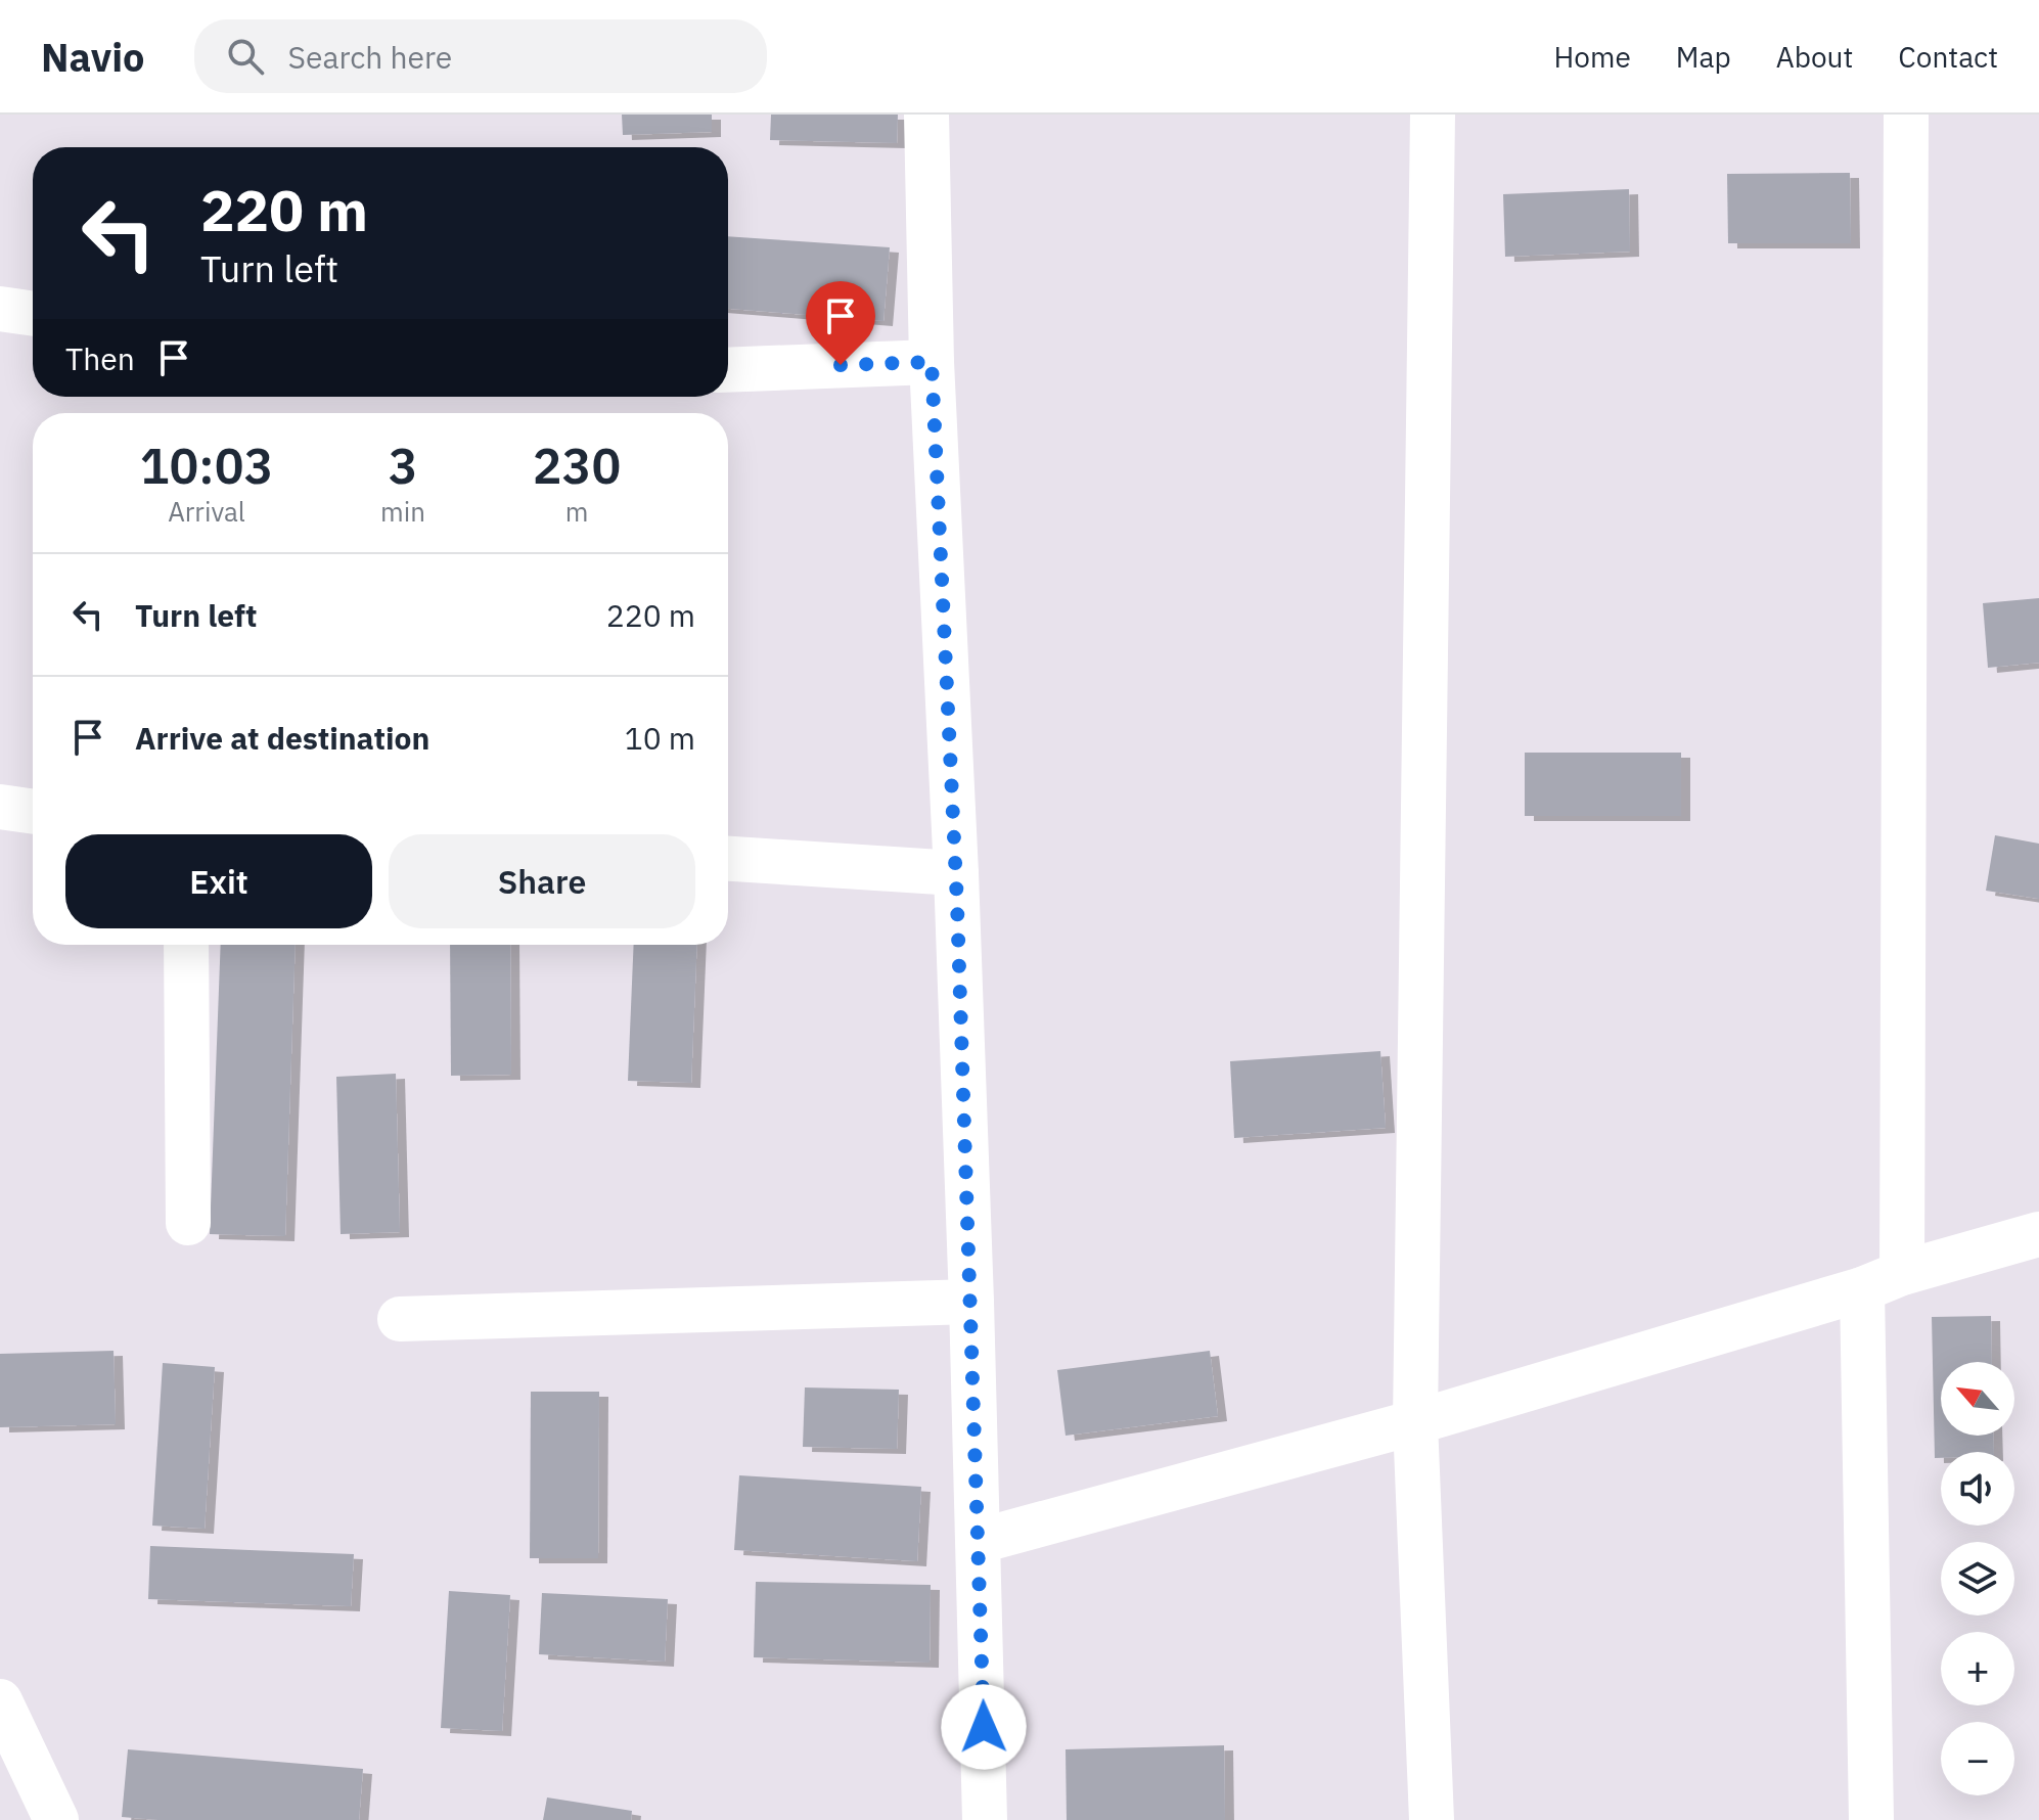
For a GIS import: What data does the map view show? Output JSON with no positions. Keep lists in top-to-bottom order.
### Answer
{
  "north": "top left",
  "page": {
    "header": "Navio",
    "search": "Search here",
    "nav": [
      "Home",
      "Map",
      "About",
      "Contact"
    ],
    "turn": ["220 m", "Turn left"],
    "then": "Then",
    "eta": [
      "10:03",
      "Arrival",
      "3",
      "min",
      "230",
      "m"
    ],
    "list": [
      {
        "name": "Turn left",
        "value": "220 m"
      },
      {
        "name": "Arrive at destination",
        "value": "10 m"
      }
    ],
    "buttons": ["Exit", "Share"],
    "map_buttons": ["+", "−"]
  }
}
